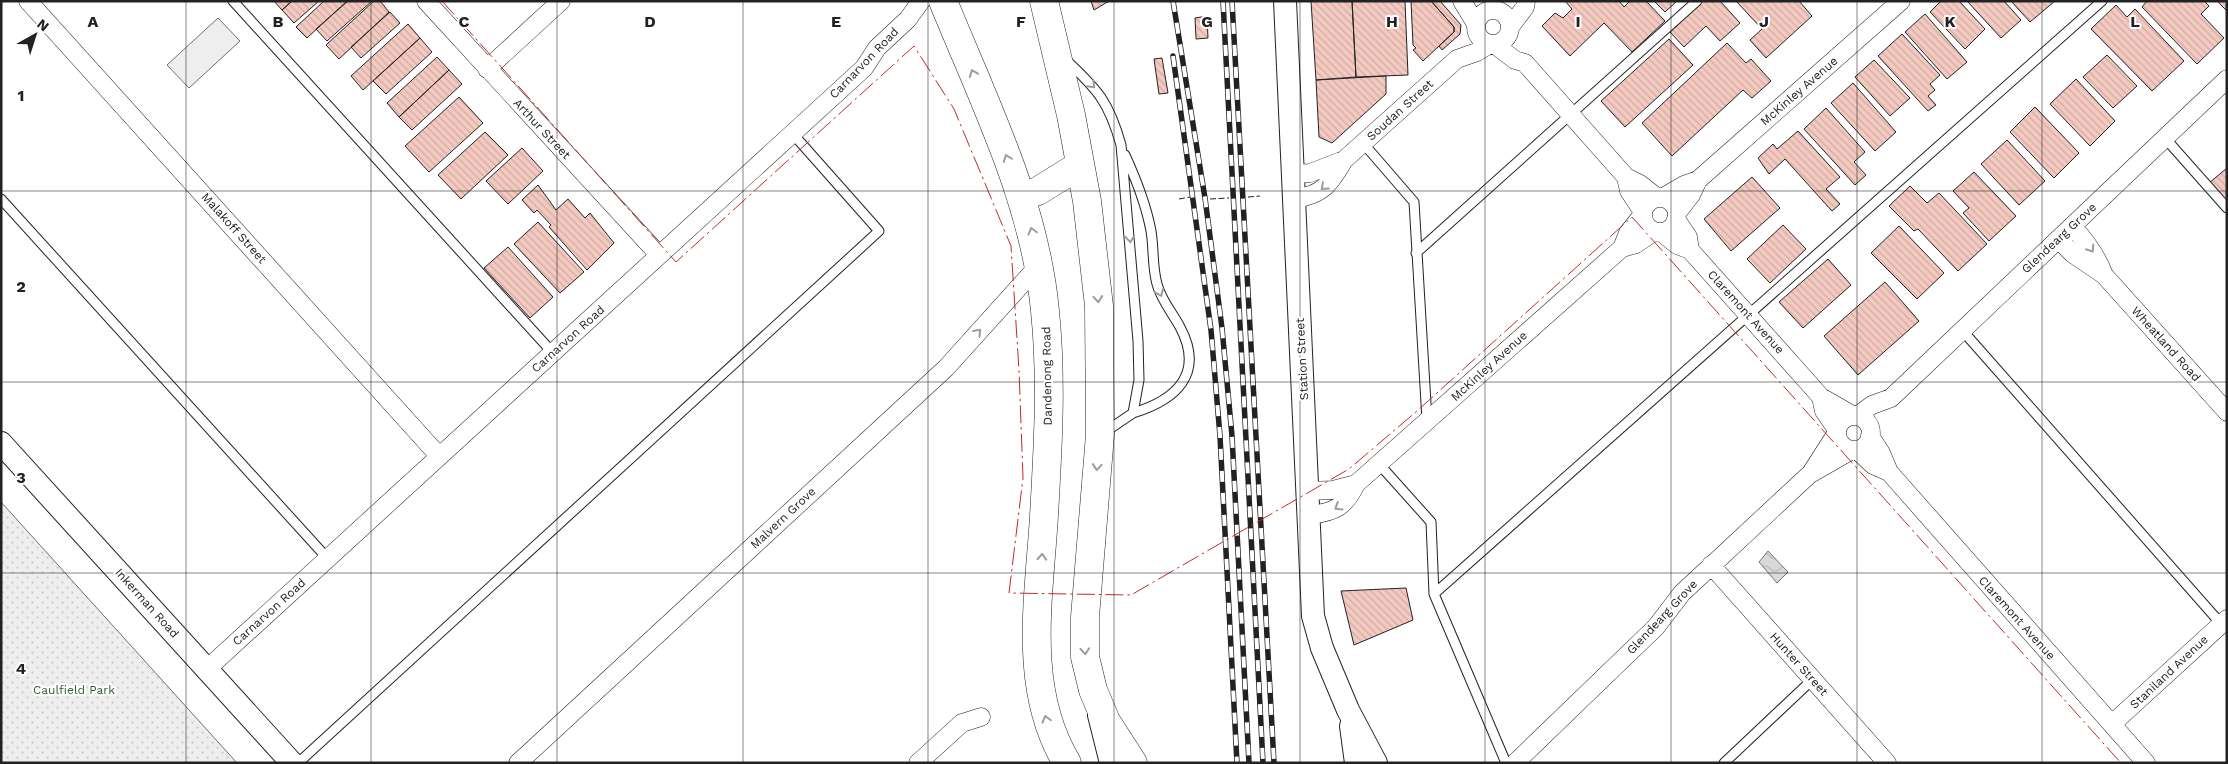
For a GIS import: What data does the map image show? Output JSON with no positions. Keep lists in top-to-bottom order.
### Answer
{
  "streets": {
    "highway": ["Dandenong Road"],
    "street": [
      "Carnarvon Road",
      "McKinley Avenue",
      "Soudan Street",
      "Arthur Street",
      "Malakoff Street",
      "Glendearg Grove",
      "Claremont Avenue",
      "Wheatland Road",
      "Station Street",
      "Malvern Grove",
      "Inkerman Road",
      "Hunter Street",
      "Staniland Avenue"
    ]
  },
  "crossings": [
    ["Carnarvon Road", "Arthur Street"],
    ["Carnarvon Road", "Malakoff Street"],
    ["Carnarvon Road", "Inkerman Road"],
    ["McKinley Avenue", "Claremont Avenue"],
    ["McKinley Avenue", "Station Street"],
    ["Soudan Street", "Station Street"],
    ["Glendearg Grove", "Claremont Avenue"],
    ["Glendearg Grove", "Wheatland Road"],
    ["Glendearg Grove", "Hunter Street"],
    ["Claremont Avenue", "Staniland Avenue"],
    ["Dandenong Road", "Malvern Grove"]
  ],
  "one_way": ["Malvern Grove"],
  "parks": ["Caulfield Park"],
  "north": "top right",
  "grid": {
    "columns": [
      "A",
      "B",
      "C",
      "D",
      "E",
      "F",
      "G",
      "H",
      "I",
      "J",
      "K",
      "L"
    ],
    "rows": [
      "1",
      "2",
      "3",
      "4"
    ]
  }
}
